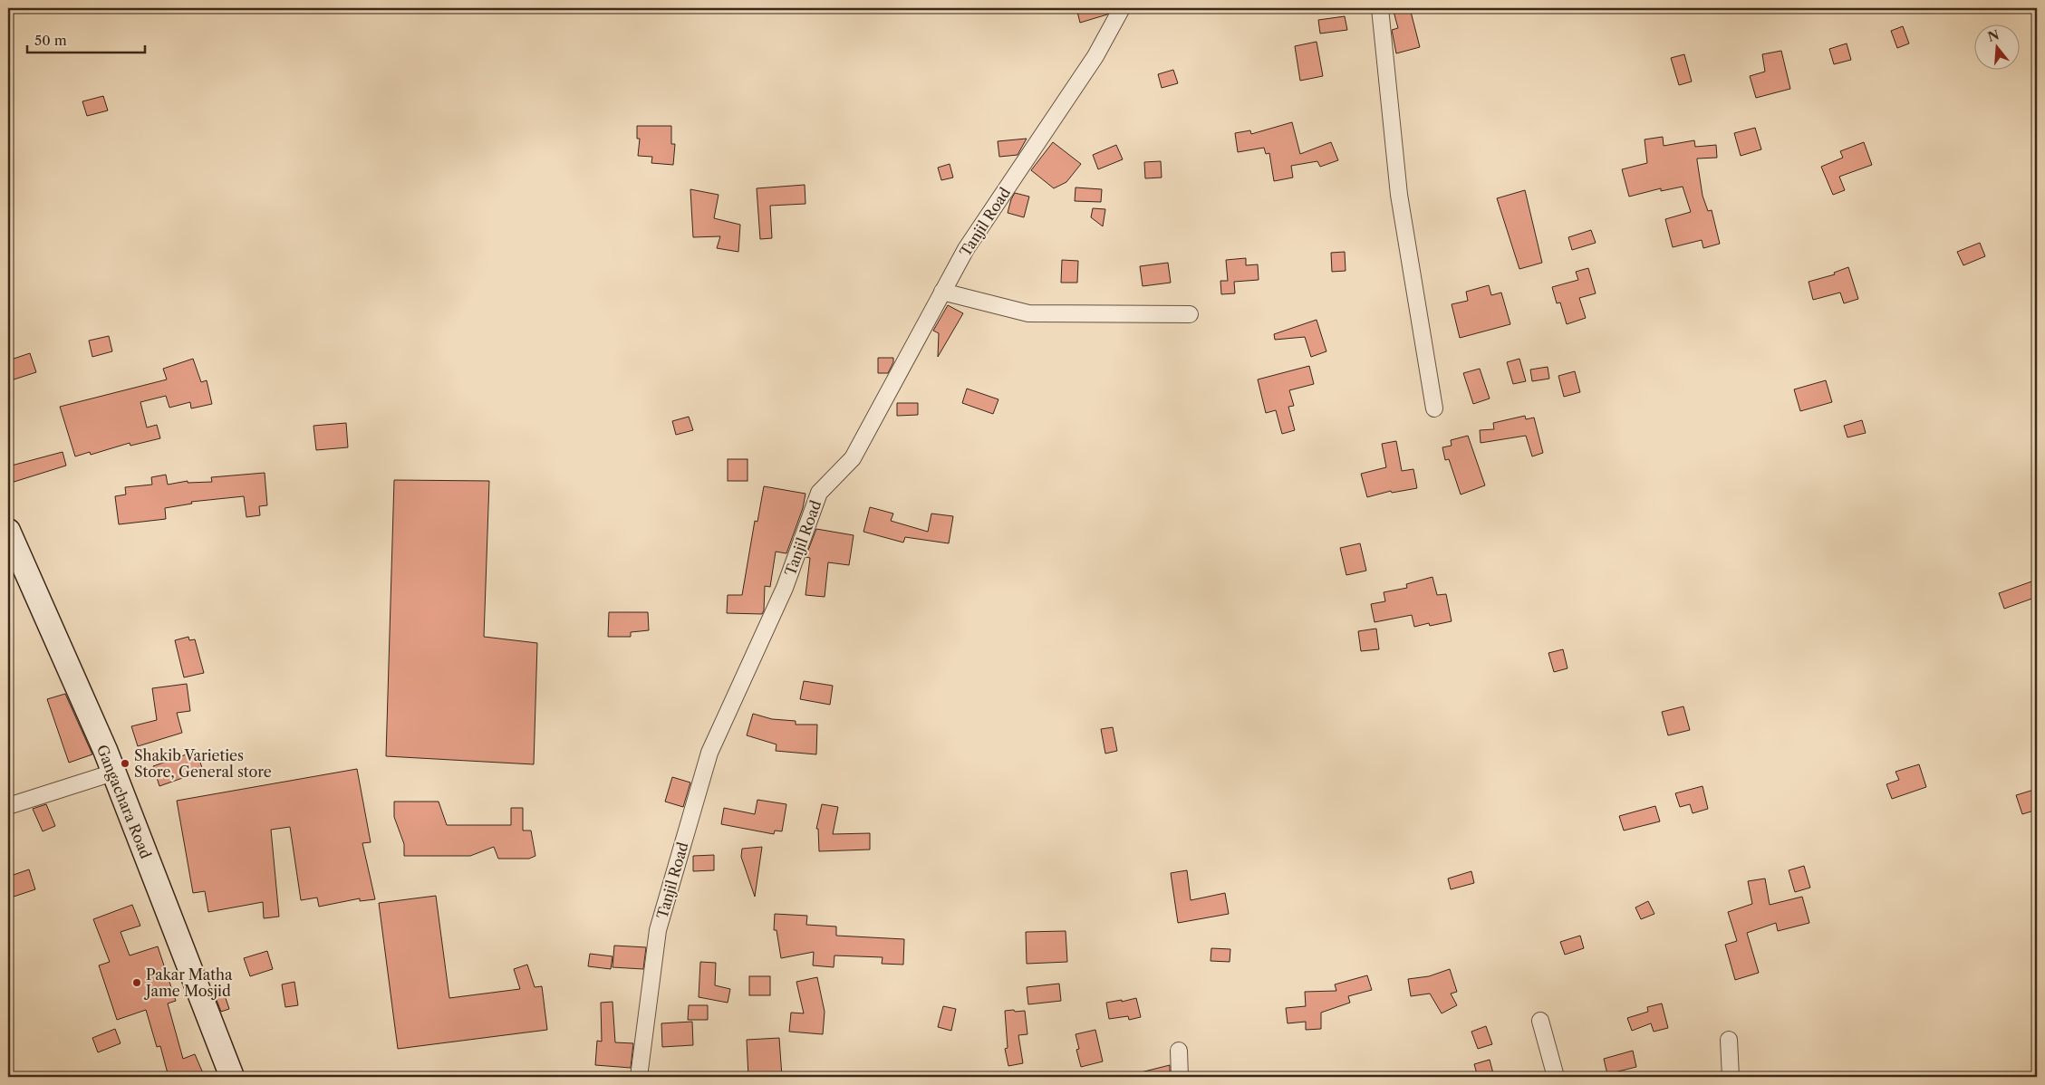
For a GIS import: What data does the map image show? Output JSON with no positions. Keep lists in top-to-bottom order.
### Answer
{
  "streets": {
    "main road": ["Gangachara Road"],
    "street": ["Tanjil Road"]
  },
  "places": ["Shakib Varieties Store, General store", "Pakar Matha Jame Mosjid"],
  "scale_bar": "50 m",
  "north": "top"
}
